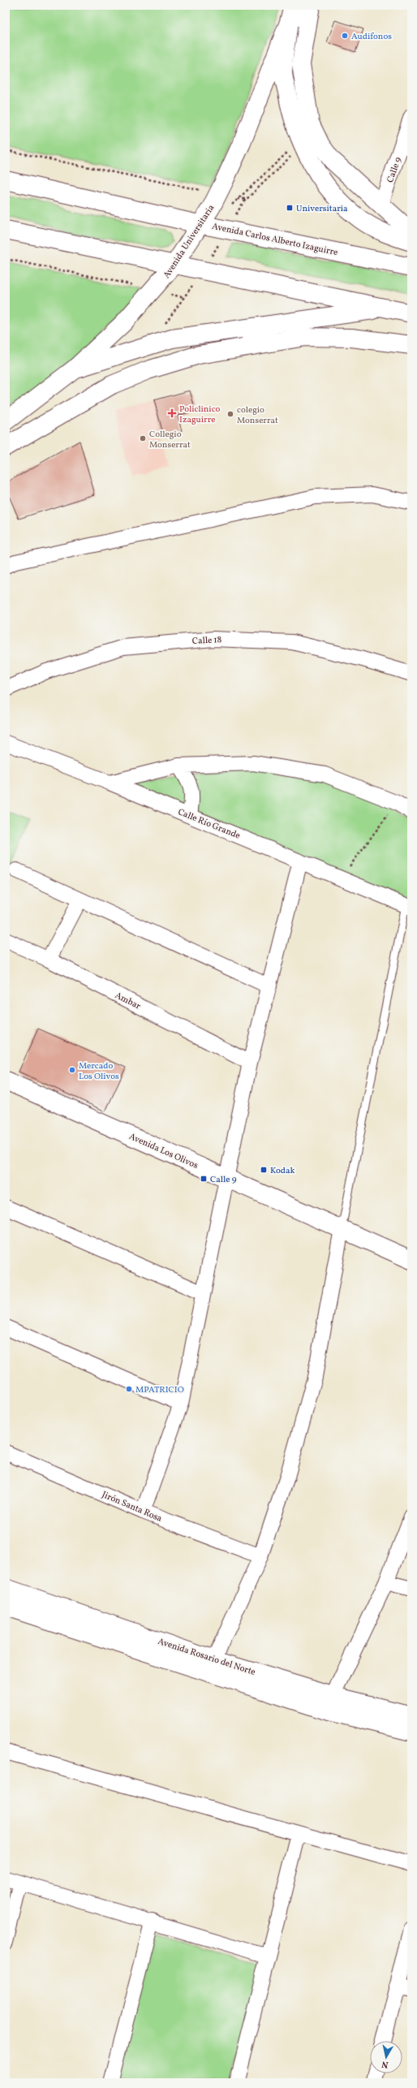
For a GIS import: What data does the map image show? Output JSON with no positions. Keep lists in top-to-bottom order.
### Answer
{
  "streets": {
    "main road": [
      "Avenida Carlos Alberto Izaguirre",
      "Avenida Universitaria",
      "Avenida Los Olivos",
      "Avenida Rosario del Norte"
    ],
    "street": [
      "Calle 9",
      "Calle 18",
      "Calle Río Grande",
      "Ambar",
      "Jirón Santa Rosa"
    ]
  },
  "crossings": [
    ["Avenida Carlos Alberto Izaguirre", "Avenida Universitaria"]
  ],
  "places": {
    "other": [
      "Audifonos",
      "colegio Monserrat",
      "Collegio Monserrat",
      "Mercado Los Olivos",
      "MPATRICIO"
    ],
    "transit": ["Universitaria", "Kodak", "Calle 9"],
    "health": ["Policlinico Izaguirre"]
  },
  "north": "bottom"
}
